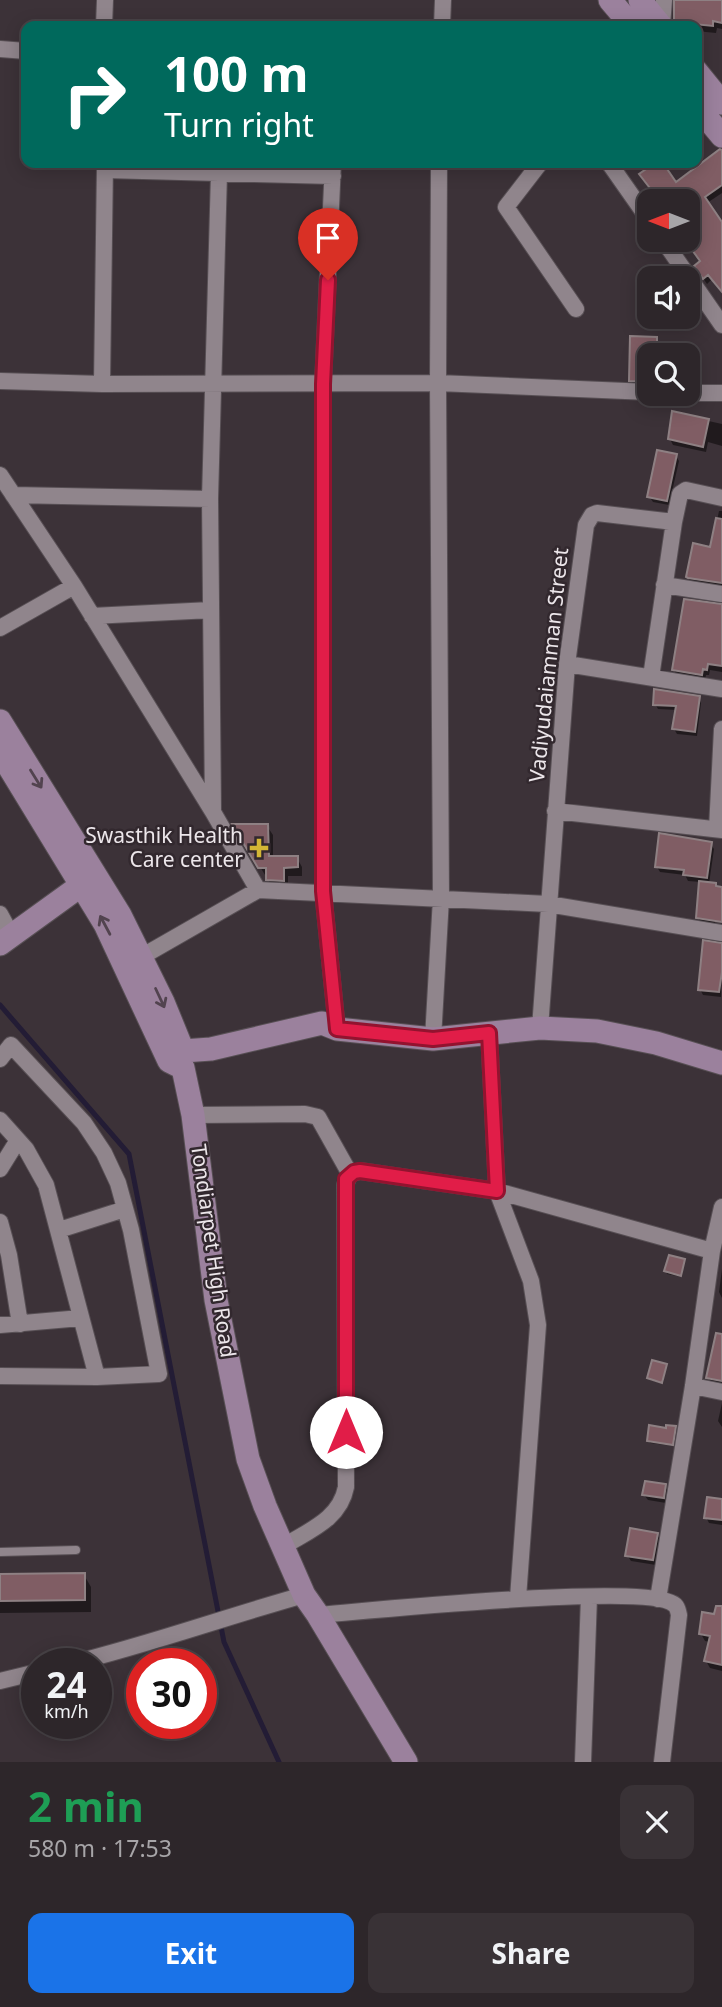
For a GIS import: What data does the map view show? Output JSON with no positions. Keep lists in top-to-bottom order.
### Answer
{
  "streets": {
    "main road": ["Tondiarpet High Road"],
    "street": ["Vadiyudaiamman Street"]
  },
  "places": {
    "health": ["Swasthik Health Care center"]
  },
  "north": "left",
  "page": {
    "turn": ["100 m", "Turn right"],
    "speed": "24 km/h",
    "limit": "30",
    "heading": ["2 min", "580 m · 17:53"],
    "buttons": ["Exit", "Share"]
  }
}
